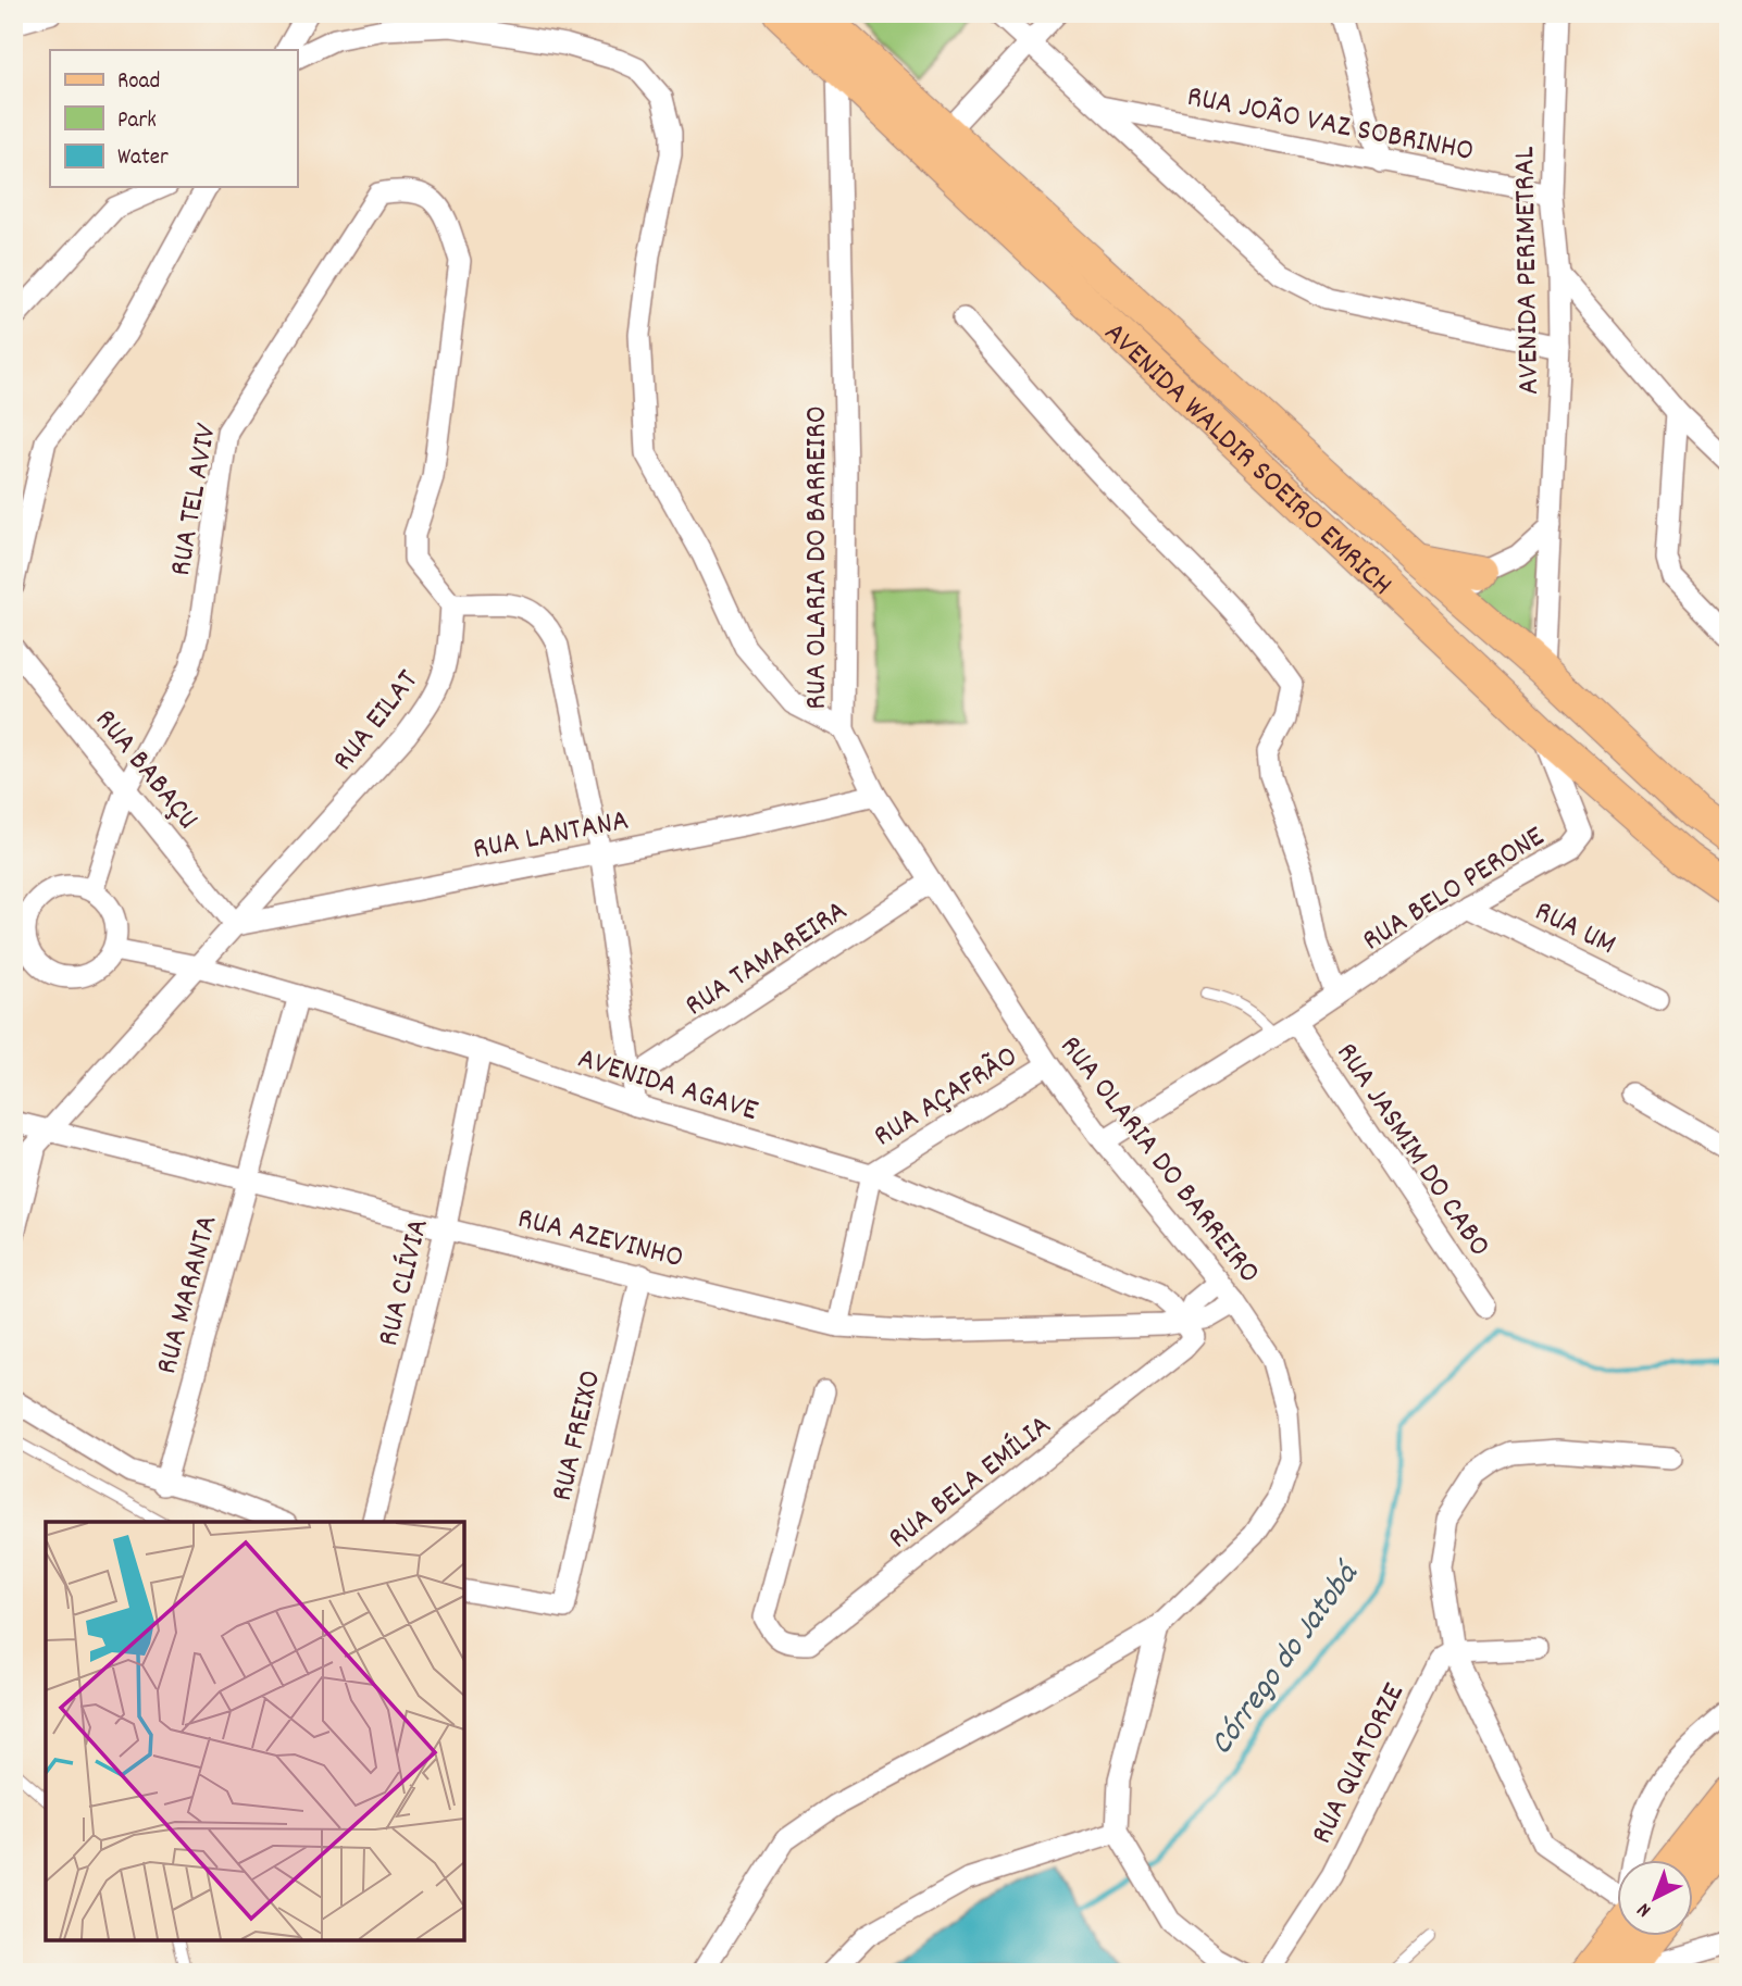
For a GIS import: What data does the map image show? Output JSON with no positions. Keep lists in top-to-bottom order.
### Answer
{
  "streets": {
    "main road": ["AVENIDA WALDIR SOEIRO EMRICH"],
    "street": [
      "RUA JOÃO VAZ SOBRINHO",
      "AVENIDA PERIMETRAL",
      "RUA TEL AVIV",
      "RUA OLARIA DO BARREIRO",
      "RUA EILAT",
      "RUA BABAÇU",
      "RUA LANTANA",
      "RUA BELO PERONE",
      "RUA UM",
      "RUA TAMAREIRA",
      "AVENIDA AGAVE",
      "RUA AÇAFRÃO",
      "RUA JASMIM DO CABO",
      "RUA AZEVINHO",
      "RUA CLÍVIA",
      "RUA MARANTA",
      "RUA FREIXO",
      "RUA BELA EMÍLIA",
      "RUA QUATORZE"
    ]
  },
  "crossings": [
    ["RUA JOÃO VAZ SOBRINHO", "AVENIDA PERIMETRAL"],
    ["AVENIDA PERIMETRAL", "AVENIDA WALDIR SOEIRO EMRICH"],
    ["AVENIDA WALDIR SOEIRO EMRICH", "RUA OLARIA DO BARREIRO"],
    ["AVENIDA WALDIR SOEIRO EMRICH", "RUA BELO PERONE"],
    ["RUA TEL AVIV", "RUA EILAT"],
    ["RUA TEL AVIV", "RUA BABAÇU"],
    ["RUA TEL AVIV", "AVENIDA AGAVE"],
    ["RUA OLARIA DO BARREIRO", "RUA LANTANA"],
    ["RUA OLARIA DO BARREIRO", "RUA BELO PERONE"],
    ["RUA OLARIA DO BARREIRO", "RUA TAMAREIRA"],
    ["RUA OLARIA DO BARREIRO", "RUA AÇAFRÃO"],
    ["RUA OLARIA DO BARREIRO", "RUA AZEVINHO"],
    ["RUA EILAT", "RUA BABAÇU"],
    ["RUA EILAT", "RUA LANTANA"],
    ["RUA EILAT", "AVENIDA AGAVE"],
    ["RUA EILAT", "RUA AZEVINHO"],
    ["RUA BABAÇU", "RUA LANTANA"],
    ["RUA BELO PERONE", "RUA UM"],
    ["RUA BELO PERONE", "RUA JASMIM DO CABO"],
    ["AVENIDA AGAVE", "RUA AÇAFRÃO"],
    ["AVENIDA AGAVE", "RUA AZEVINHO"],
    ["AVENIDA AGAVE", "RUA CLÍVIA"],
    ["AVENIDA AGAVE", "RUA MARANTA"],
    ["AVENIDA AGAVE", "RUA BELA EMÍLIA"],
    ["RUA AZEVINHO", "RUA CLÍVIA"],
    ["RUA AZEVINHO", "RUA MARANTA"],
    ["RUA AZEVINHO", "RUA FREIXO"],
    ["RUA AZEVINHO", "RUA BELA EMÍLIA"]
  ],
  "water": ["Córrego do Jatobá"],
  "legend": ["Road", "Park", "Water"],
  "north": "bottom left"
}
